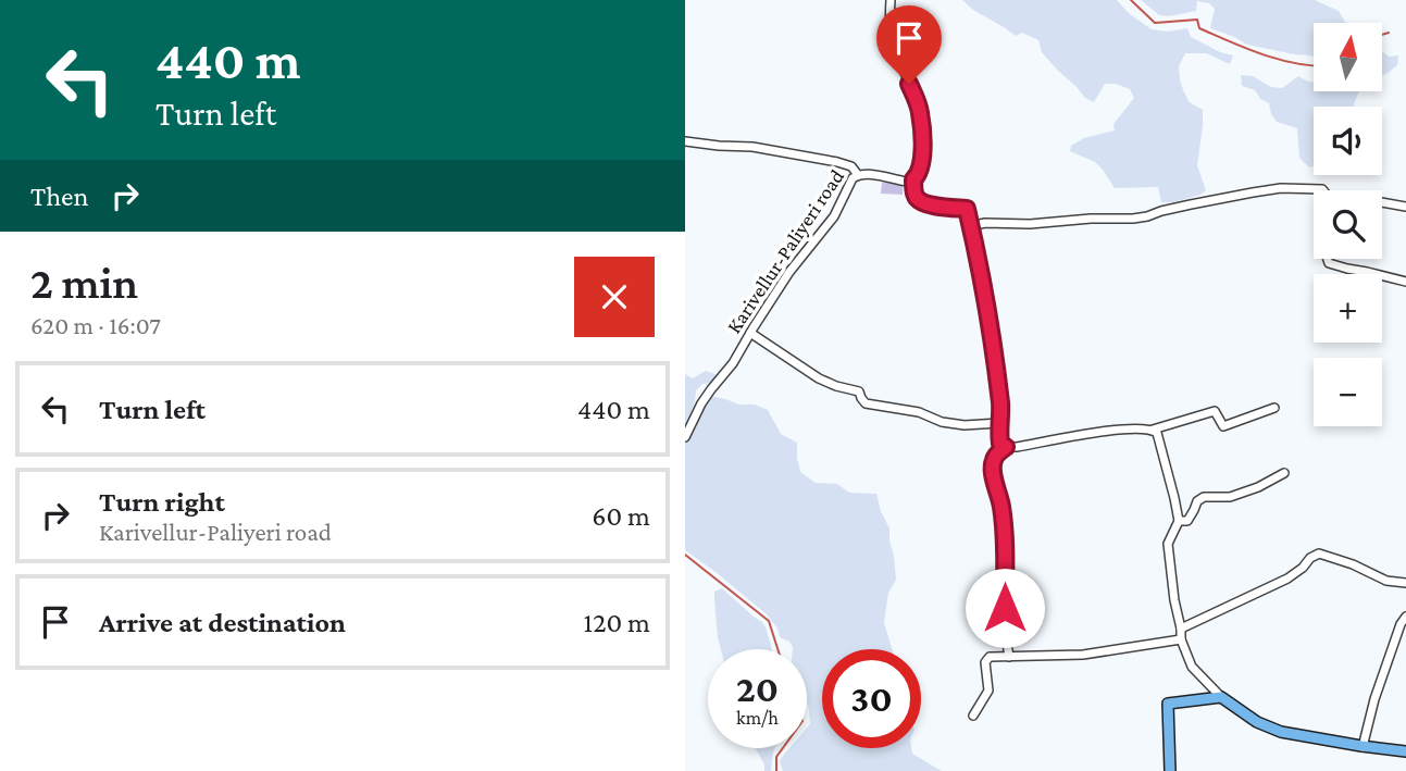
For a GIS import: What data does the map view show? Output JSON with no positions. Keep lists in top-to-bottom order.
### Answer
{
  "streets": {
    "street": ["Karivellur-Paliyeri road"]
  },
  "north": "top",
  "page": {
    "turn": ["440 m", "Turn left"],
    "map_buttons": ["+", "−"],
    "then": "Then",
    "heading": ["2 min", "620 m · 16:07"],
    "list": [
      {
        "name": "Turn left",
        "value": "440 m"
      },
      {
        "name": "Turn right",
        "note": "Karivellur-Paliyeri road",
        "value": "60 m"
      },
      {
        "name": "Arrive at destination",
        "value": "120 m"
      }
    ],
    "speed": "20 km/h",
    "limit": "30"
  }
}
